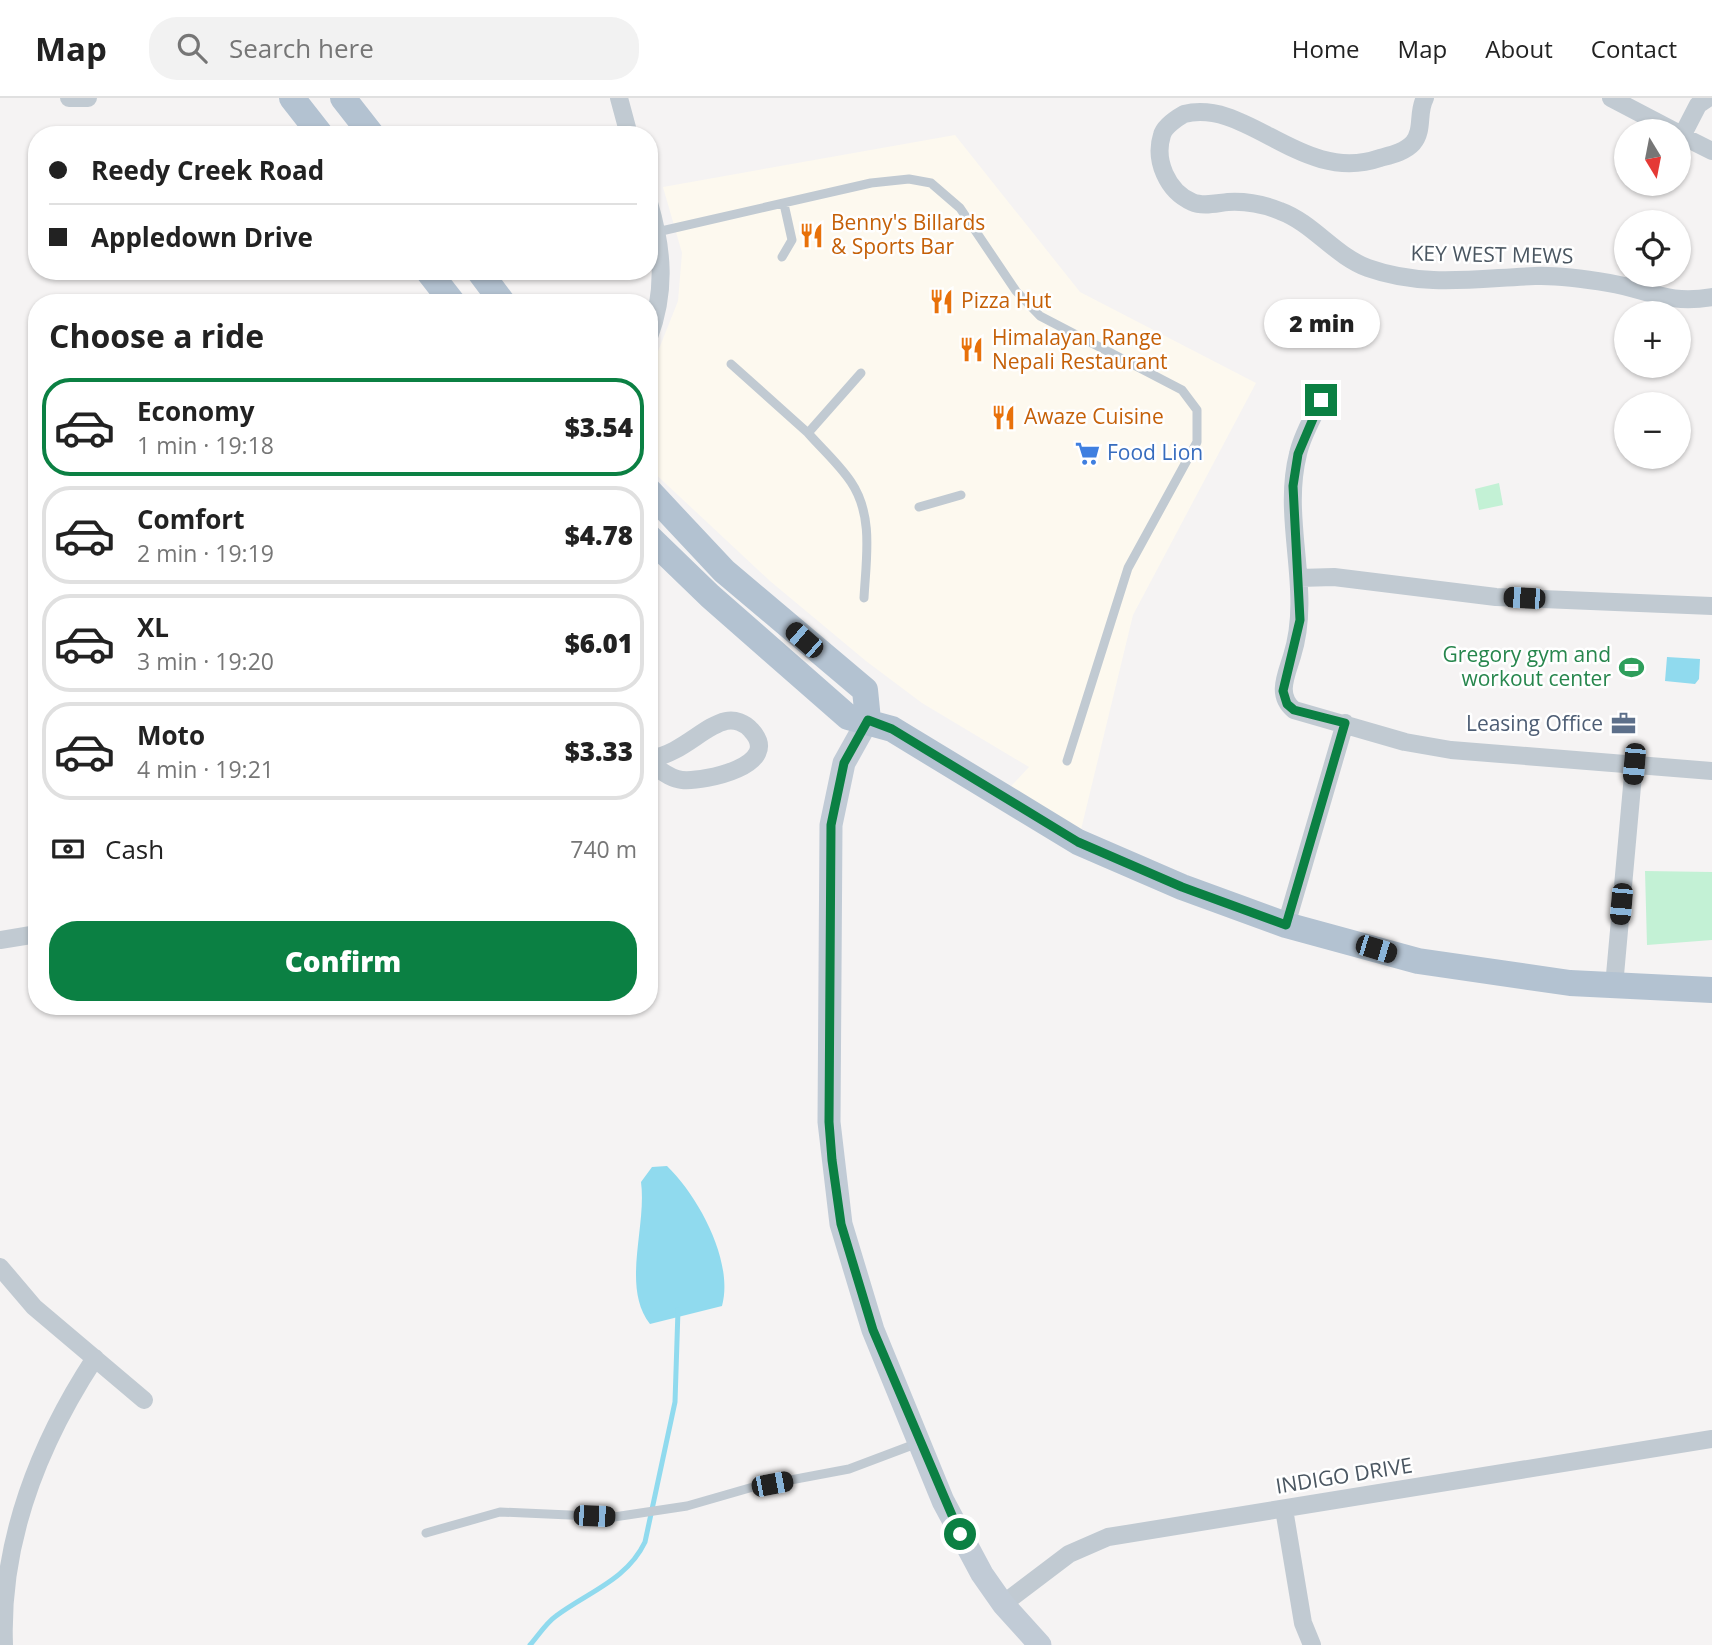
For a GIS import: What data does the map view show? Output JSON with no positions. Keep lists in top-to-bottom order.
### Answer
{
  "streets": {
    "street": ["KEY WEST MEWS", "INDIGO DRIVE"]
  },
  "places": {
    "restaurant": [
      "Benny's Billards & Sports Bar",
      "Pizza Hut",
      "Himalayan Range Nepali Restaurant",
      "Awaze Cuisine"
    ],
    "supermarket": ["Food Lion"],
    "sports": ["Gregory gym and workout center"],
    "office": ["Leasing Office"]
  },
  "north": "bottom",
  "page": {
    "header": "Map",
    "search": "Search here",
    "nav": [
      "Home",
      "Map",
      "About",
      "Contact"
    ],
    "map_buttons": ["+", "−"],
    "banner": ["Reedy Creek Road", "Appledown Drive"],
    "heading": "Choose a ride",
    "bubble": "2 min",
    "list": [
      {
        "name": "Economy",
        "note": "1 min · 19:18",
        "value": "$3.54"
      },
      {
        "name": "Comfort",
        "note": "2 min · 19:19",
        "value": "$4.78"
      },
      {
        "name": "XL",
        "note": "3 min · 19:20",
        "value": "$6.01"
      },
      {
        "name": "Moto",
        "note": "4 min · 19:21",
        "value": "$3.33"
      }
    ],
    "pay": ["Cash", "740 m"],
    "buttons": "Confirm"
  }
}
